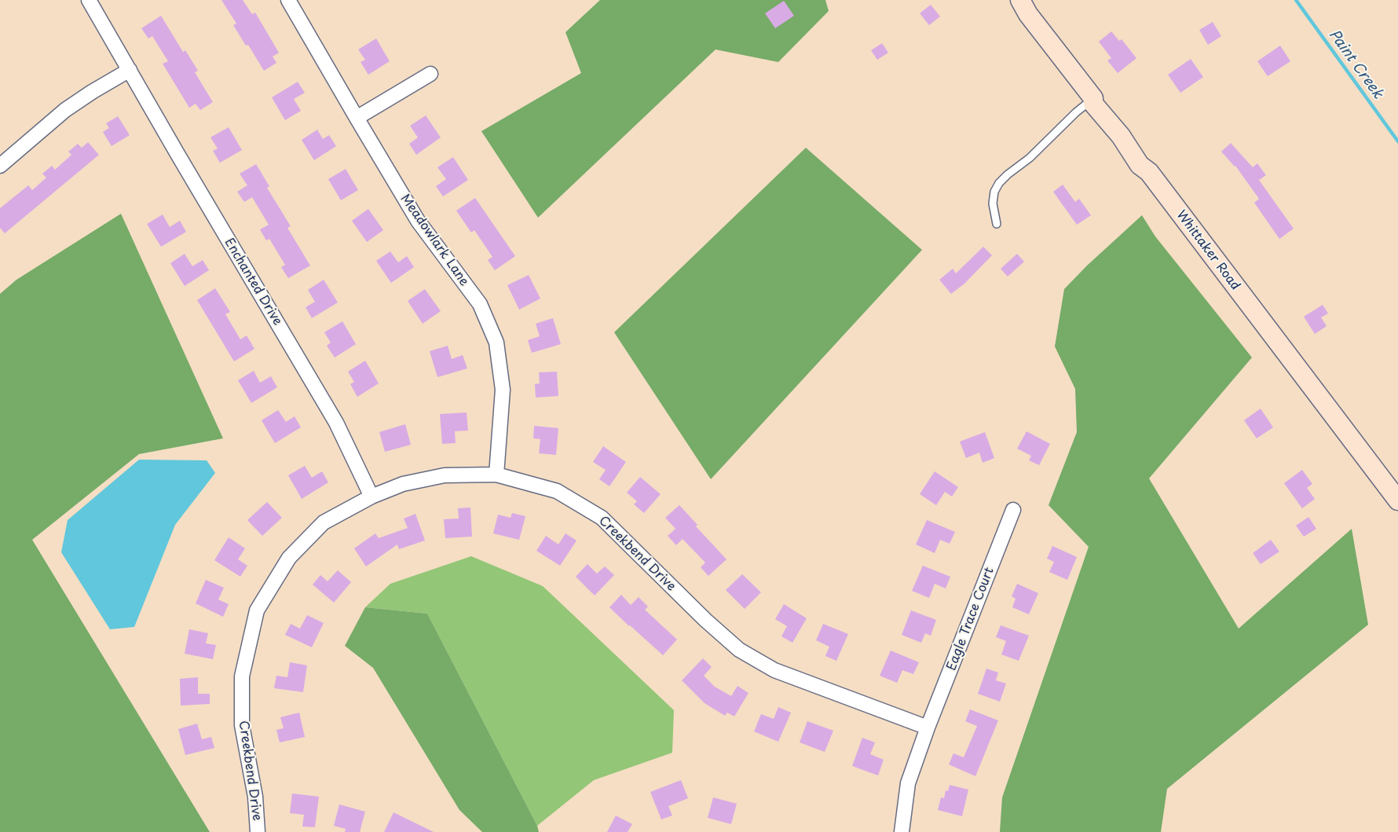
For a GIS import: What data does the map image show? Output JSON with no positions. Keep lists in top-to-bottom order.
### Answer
{
  "streets": {
    "main road": ["Whittaker Road"],
    "street": [
      "Meadowlark Lane",
      "Enchanted Drive",
      "Creekbend Drive",
      "Eagle Trace Court"
    ]
  },
  "crossings": [
    ["Meadowlark Lane", "Creekbend Drive"],
    ["Enchanted Drive", "Creekbend Drive"],
    ["Creekbend Drive", "Eagle Trace Court"]
  ],
  "water": ["Paint Creek"]
}
